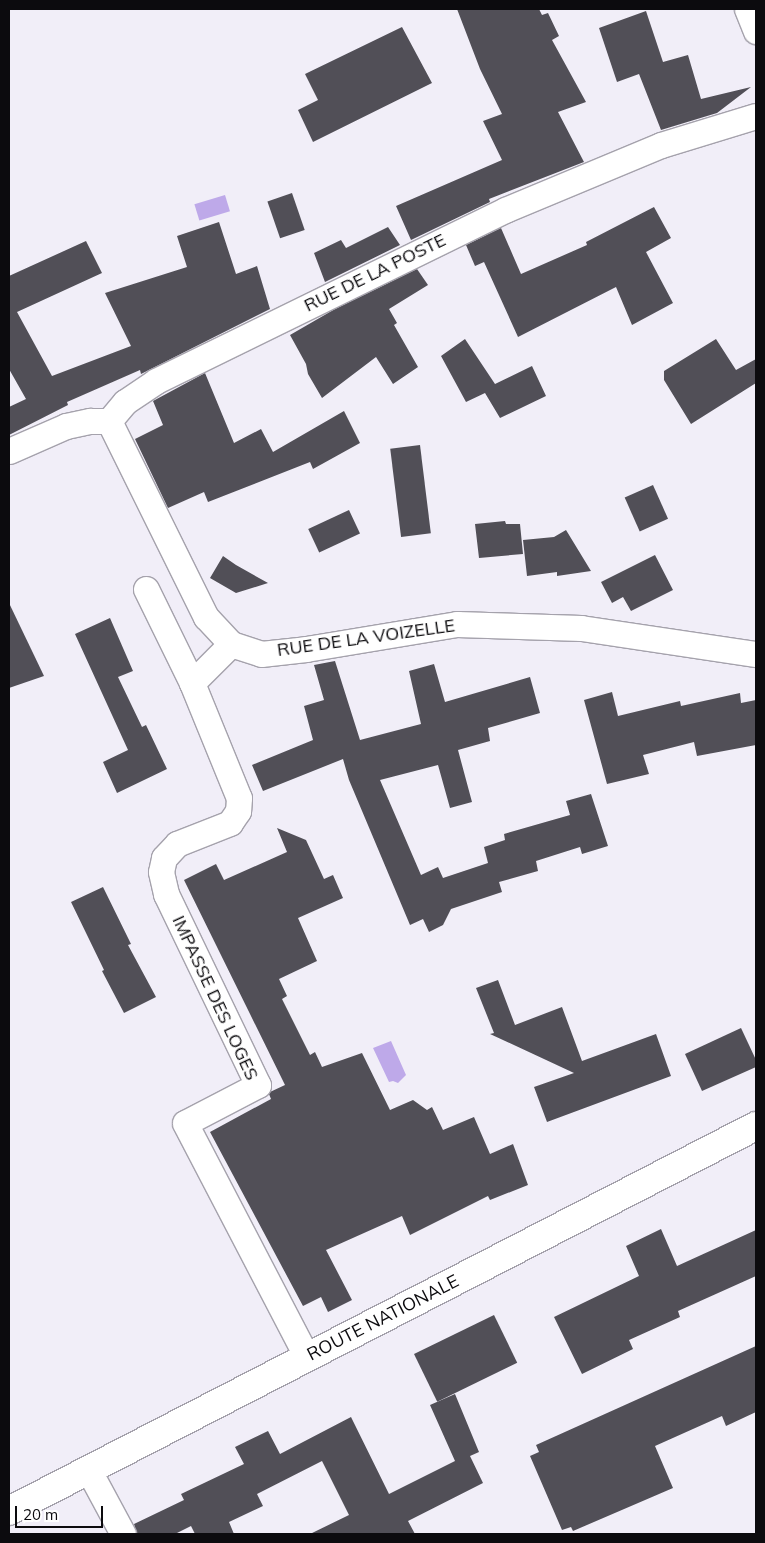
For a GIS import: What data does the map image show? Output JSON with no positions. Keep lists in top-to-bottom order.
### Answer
{
  "streets": {
    "main road": ["ROUTE NATIONALE"],
    "street": ["RUE DE LA POSTE", "RUE DE LA VOIZELLE", "IMPASSE DES LOGES"]
  },
  "crossings": [
    ["RUE DE LA POSTE", "RUE DE LA VOIZELLE"],
    ["IMPASSE DES LOGES", "ROUTE NATIONALE"]
  ],
  "scale_bar": "20 m"
}
